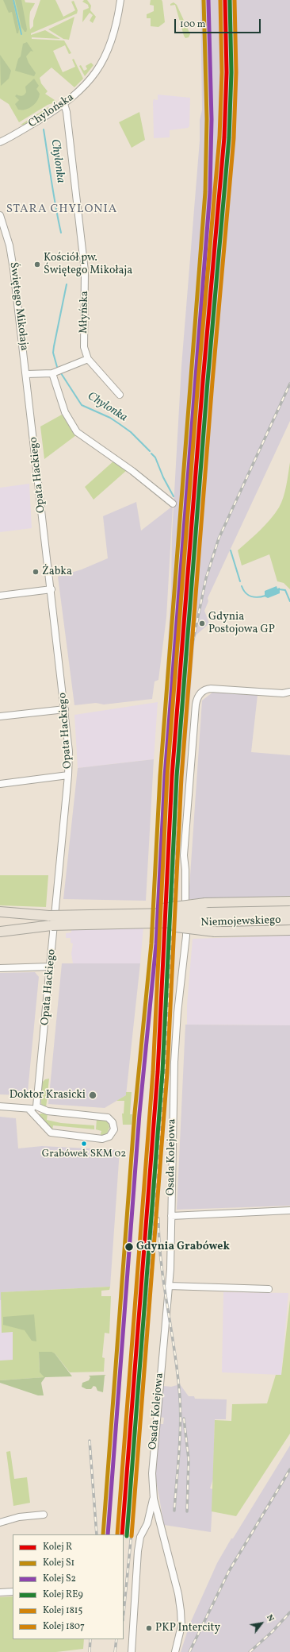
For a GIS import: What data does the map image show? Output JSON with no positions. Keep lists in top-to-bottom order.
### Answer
{
  "streets": {
    "street": [
      "Chylońska",
      "Świętego Mikołaja",
      "Młyńska",
      "Opata Hackiego",
      "Niemojewskiego",
      "Osada Kolejowa"
    ]
  },
  "crossings": [
    ["Chylońska", "Młyńska"],
    ["Świętego Mikołaja", "Opata Hackiego"],
    ["Niemojewskiego", "Osada Kolejowa"]
  ],
  "districts": ["STARA CHYLONIA"],
  "water": ["Chylonka"],
  "places": [
    "Kościół pw. Świętego Mikołaja",
    "Żabka",
    "Gdynia Postojowa GP",
    "Doktor Krasicki",
    "Grabówek SKM 02",
    "Gdynia Grabówek",
    "PKP Intercity"
  ],
  "lines": [
    "rail line R",
    "rail line S1",
    "rail line S2",
    "rail line RE9",
    "rail line 1815",
    "rail line 1807"
  ],
  "legend": [
    "Kolej R",
    "Kolej S1",
    "Kolej S2",
    "Kolej RE9",
    "Kolej 1815",
    "Kolej 1807"
  ],
  "scale_bar": "100 m",
  "north": "top right"
}
